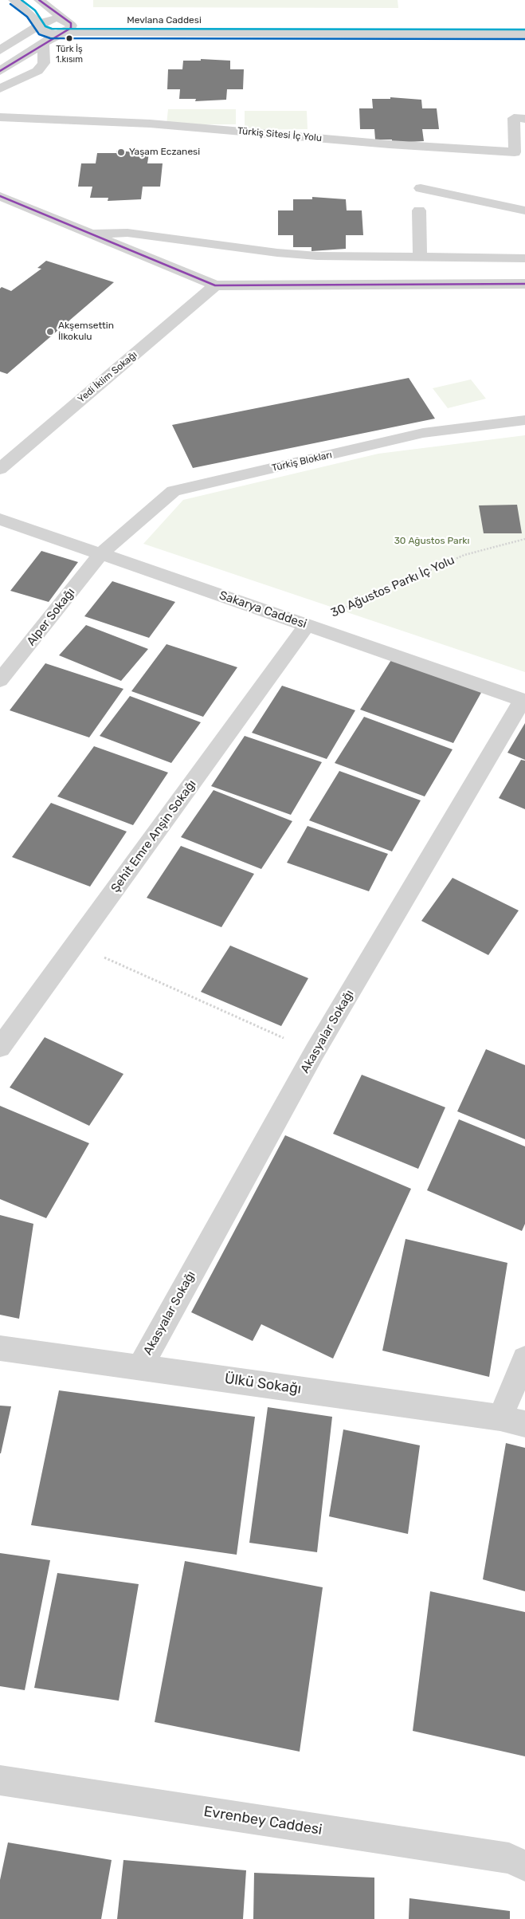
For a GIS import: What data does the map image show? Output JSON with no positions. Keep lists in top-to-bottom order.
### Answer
{
  "streets": {
    "street": [
      "Mevlana Caddesi",
      "Türkiş Sitesi İç Yolu",
      "Yedi İklim Sokağı",
      "Türkiş Blokları",
      "Sakarya Caddesi",
      "Alper Sokağı",
      "Şehit Emre Anşin Sokağı",
      "Akasyalar Sokağı",
      "Ülkü Sokağı",
      "Evrenbey Caddesi"
    ],
    "path": ["30 Ağustos Parkı İç Yolu"]
  },
  "crossings": [
    ["Türkiş Blokları", "Sakarya Caddesi"],
    ["Türkiş Blokları", "Alper Sokağı"],
    ["30 Ağustos Parkı İç Yolu", "Sakarya Caddesi"],
    ["30 Ağustos Parkı İç Yolu", "Şehit Emre Anşin Sokağı"],
    ["Sakarya Caddesi", "Alper Sokağı"],
    ["Sakarya Caddesi", "Şehit Emre Anşin Sokağı"],
    ["Sakarya Caddesi", "Akasyalar Sokağı"],
    ["Akasyalar Sokağı", "Ülkü Sokağı"]
  ],
  "parks": ["30 Ağustos Parkı"],
  "places": ["Türk İş 1.kısım", "Yaşam Eczanesi", "Akşemsettin İlkokulu"]
}
